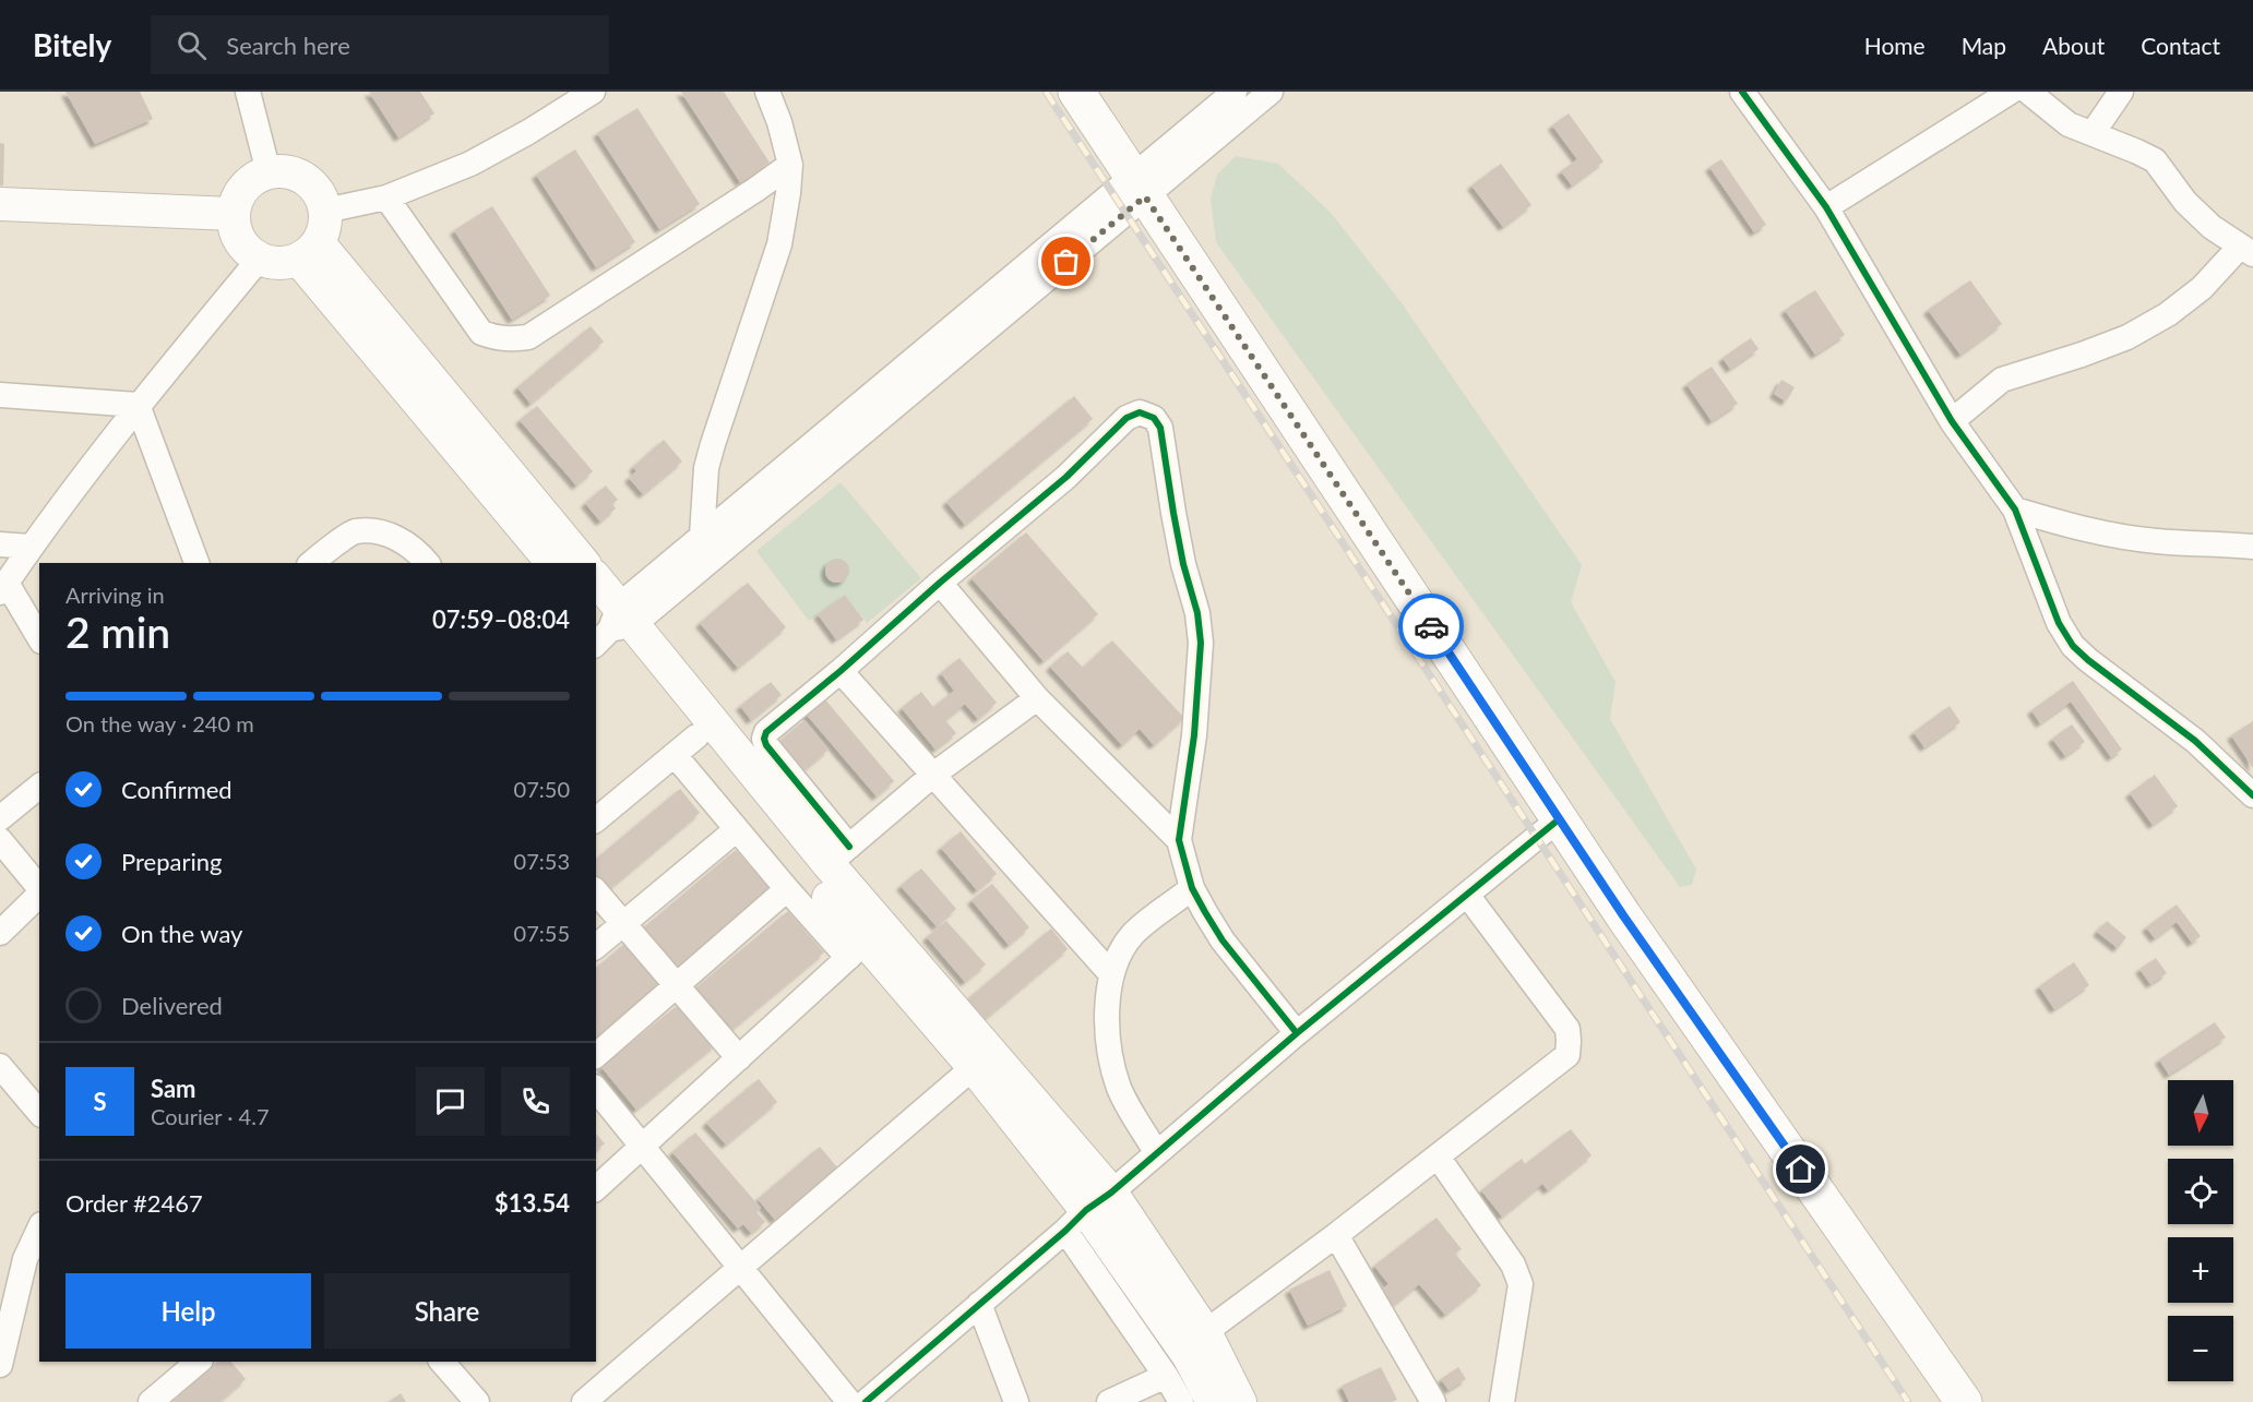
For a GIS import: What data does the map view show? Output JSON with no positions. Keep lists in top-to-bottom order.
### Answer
{
  "north": "bottom",
  "page": {
    "header": "Bitely",
    "search": "Search here",
    "nav": [
      "Home",
      "Map",
      "About",
      "Contact"
    ],
    "heading": ["2 min", "Arriving in", "07:59–08:04"],
    "panel": [
      "Sam",
      "Courier · 4.7",
      "Order #2467",
      "$13.54"
    ],
    "bar": "On the way · 240 m",
    "list": [
      ["Confirmed", "07:50"],
      ["Preparing", "07:53"],
      ["On the way", "07:55"],
      "Delivered"
    ],
    "round": "S",
    "map_buttons": ["+", "−"],
    "buttons": ["Help", "Share"]
  }
}
